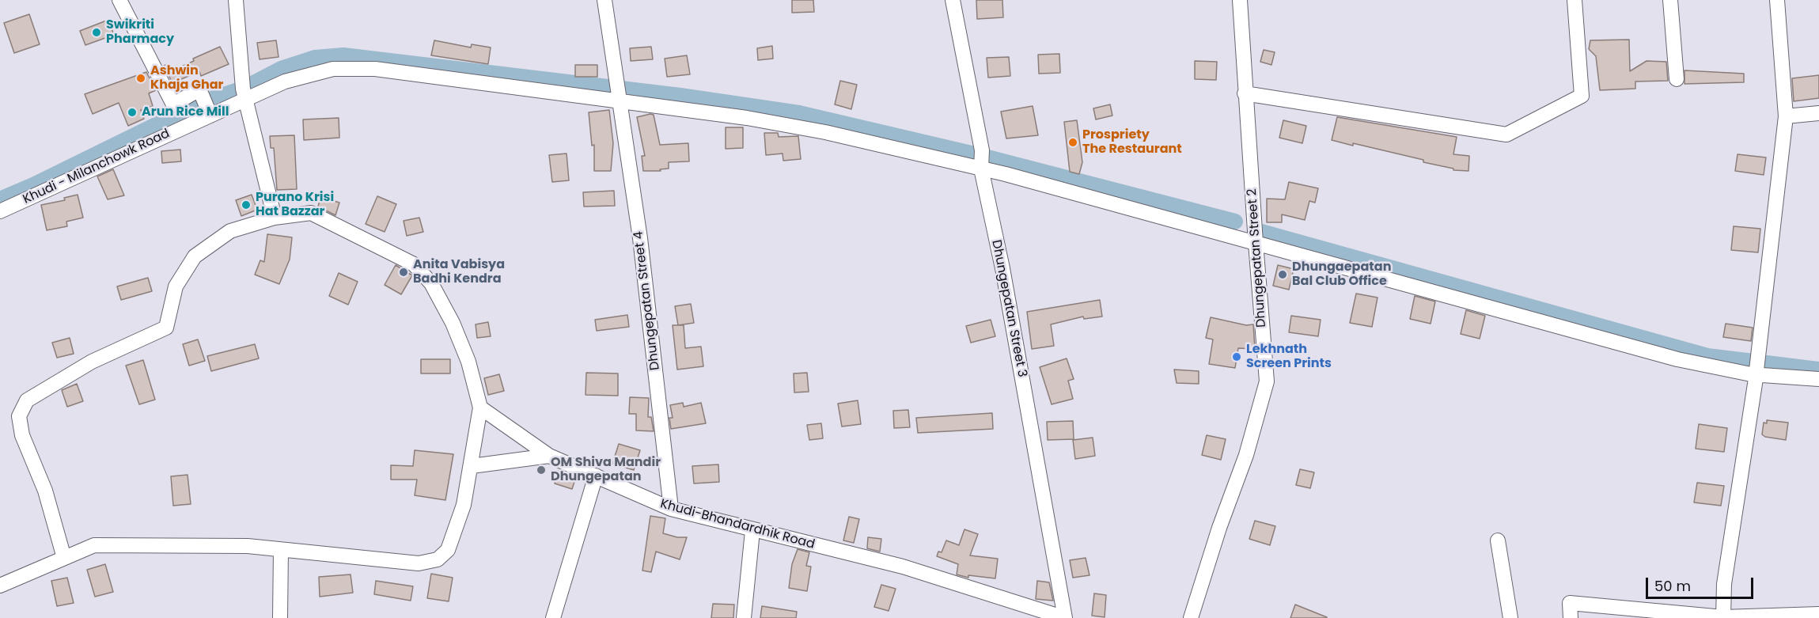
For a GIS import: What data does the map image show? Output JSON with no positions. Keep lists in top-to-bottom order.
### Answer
{
  "streets": {
    "street": [
      "Khudi - Milanchowk Road",
      "Dhungepatan Street 2",
      "Dhungepatan Street 4",
      "Dhungepatan Street 3",
      "Khudi-Bhandardhik Road"
    ]
  },
  "crossings": [
    ["Khudi - Milanchowk Road", "Dhungepatan Street 2"],
    ["Khudi - Milanchowk Road", "Dhungepatan Street 4"],
    ["Khudi - Milanchowk Road", "Dhungepatan Street 3"],
    ["Dhungepatan Street 4", "Khudi-Bhandardhik Road"],
    ["Dhungepatan Street 3", "Khudi-Bhandardhik Road"]
  ],
  "places": [
    "Swikriti Pharmacy",
    "Ashwin Khaja Ghar",
    "Arun Rice Mill",
    "Prospriety The Restaurant",
    "Purano Krisi Hat Bazzar",
    "Anita Vabisya Badhi Kendra",
    "Dhungaepatan Bal Club Office",
    "Lekhnath Screen Prints",
    "OM Shiva Mandir Dhungepatan"
  ],
  "scale_bar": "50 m"
}
